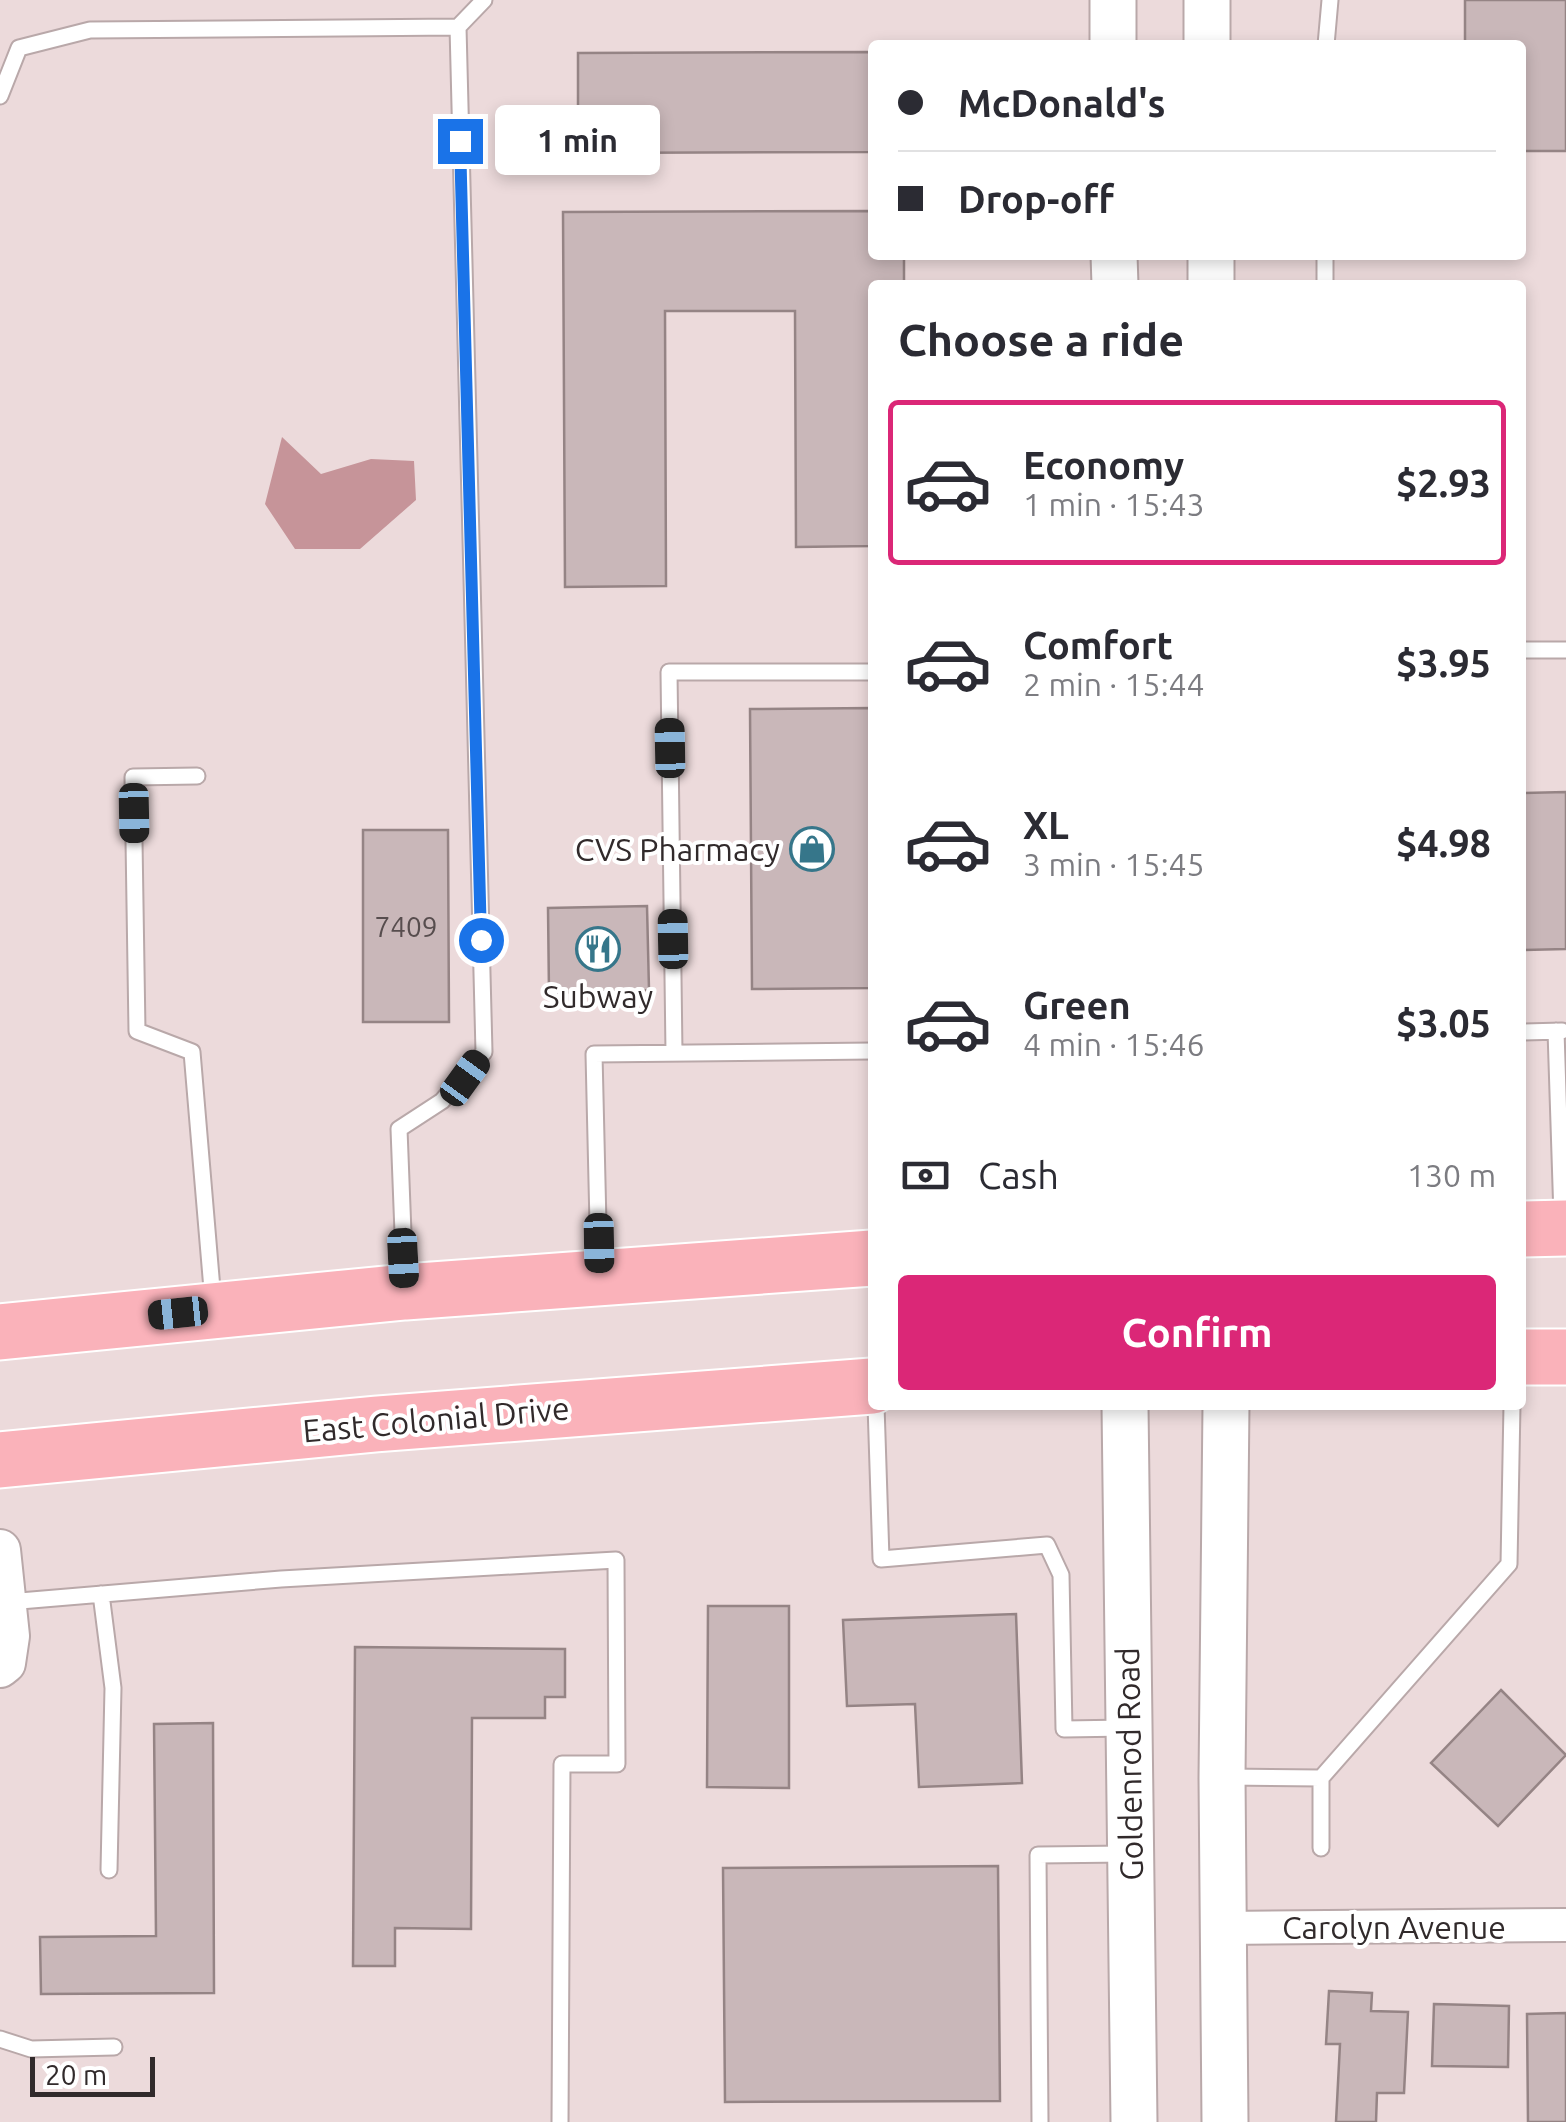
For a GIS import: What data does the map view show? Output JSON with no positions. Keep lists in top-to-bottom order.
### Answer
{
  "streets": {
    "highway": ["East Colonial Drive"],
    "main road": ["Goldenrod Road"],
    "street": ["Carolyn Avenue"]
  },
  "places": {
    "shop": ["CVS Pharmacy"],
    "restaurant": ["Subway"]
  },
  "house_numbers": ["7409"],
  "scale_bar": "20 m",
  "page": {
    "banner": ["McDonald's", "Drop-off"],
    "bubble": "1 min",
    "heading": "Choose a ride",
    "list": [
      {
        "name": "Economy",
        "note": "1 min · 15:43",
        "value": "$2.93"
      },
      {
        "name": "Comfort",
        "note": "2 min · 15:44",
        "value": "$3.95"
      },
      {
        "name": "XL",
        "note": "3 min · 15:45",
        "value": "$4.98"
      },
      {
        "name": "Green",
        "note": "4 min · 15:46",
        "value": "$3.05"
      }
    ],
    "pay": ["Cash", "130 m"],
    "buttons": "Confirm",
    "scale": "20 m"
  }
}
